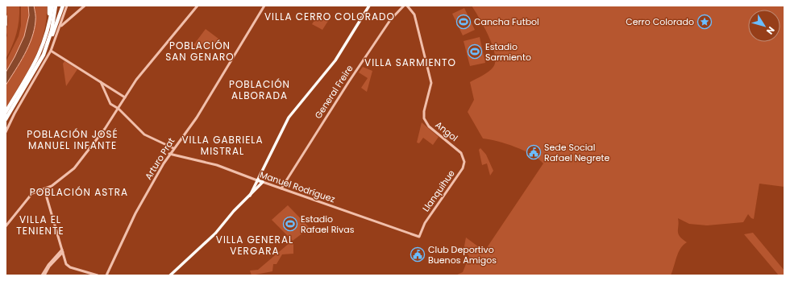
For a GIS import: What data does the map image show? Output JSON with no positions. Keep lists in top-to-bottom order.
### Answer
{
  "streets": {
    "main road": ["Manuel Rodríguez"],
    "street": [
      "General Freire",
      "Angol",
      "Arturo Prat",
      "Llanquihue"
    ]
  },
  "crossings": [
    ["General Freire", "Manuel Rodríguez"],
    ["Angol", "Llanquihue"],
    ["Arturo Prat", "Manuel Rodríguez"],
    ["Manuel Rodríguez", "Llanquihue"]
  ],
  "districts": [
    "VILLA CERRO COLORADO",
    "POBLACIÓN SAN GENARO",
    "VILLA SARMIENTO",
    "POBLACIÓN ALBORADA",
    "POBLACIÓN JOSÉ MANUEL INFANTE",
    "VILLA GABRIELA MISTRAL",
    "POBLACIÓN ASTRA",
    "VILLA EL TENIENTE",
    "VILLA GENERAL VERGARA"
  ],
  "places": {
    "sports": ["Cancha Futbol", "Estadio Sarmiento", "Estadio Rafael Rivas"],
    "place": ["Cerro Colorado"],
    "public building": ["Sede Social Rafael Negrete", "Club Deportivo Buenos Amigos"]
  },
  "north": "bottom right"
}
